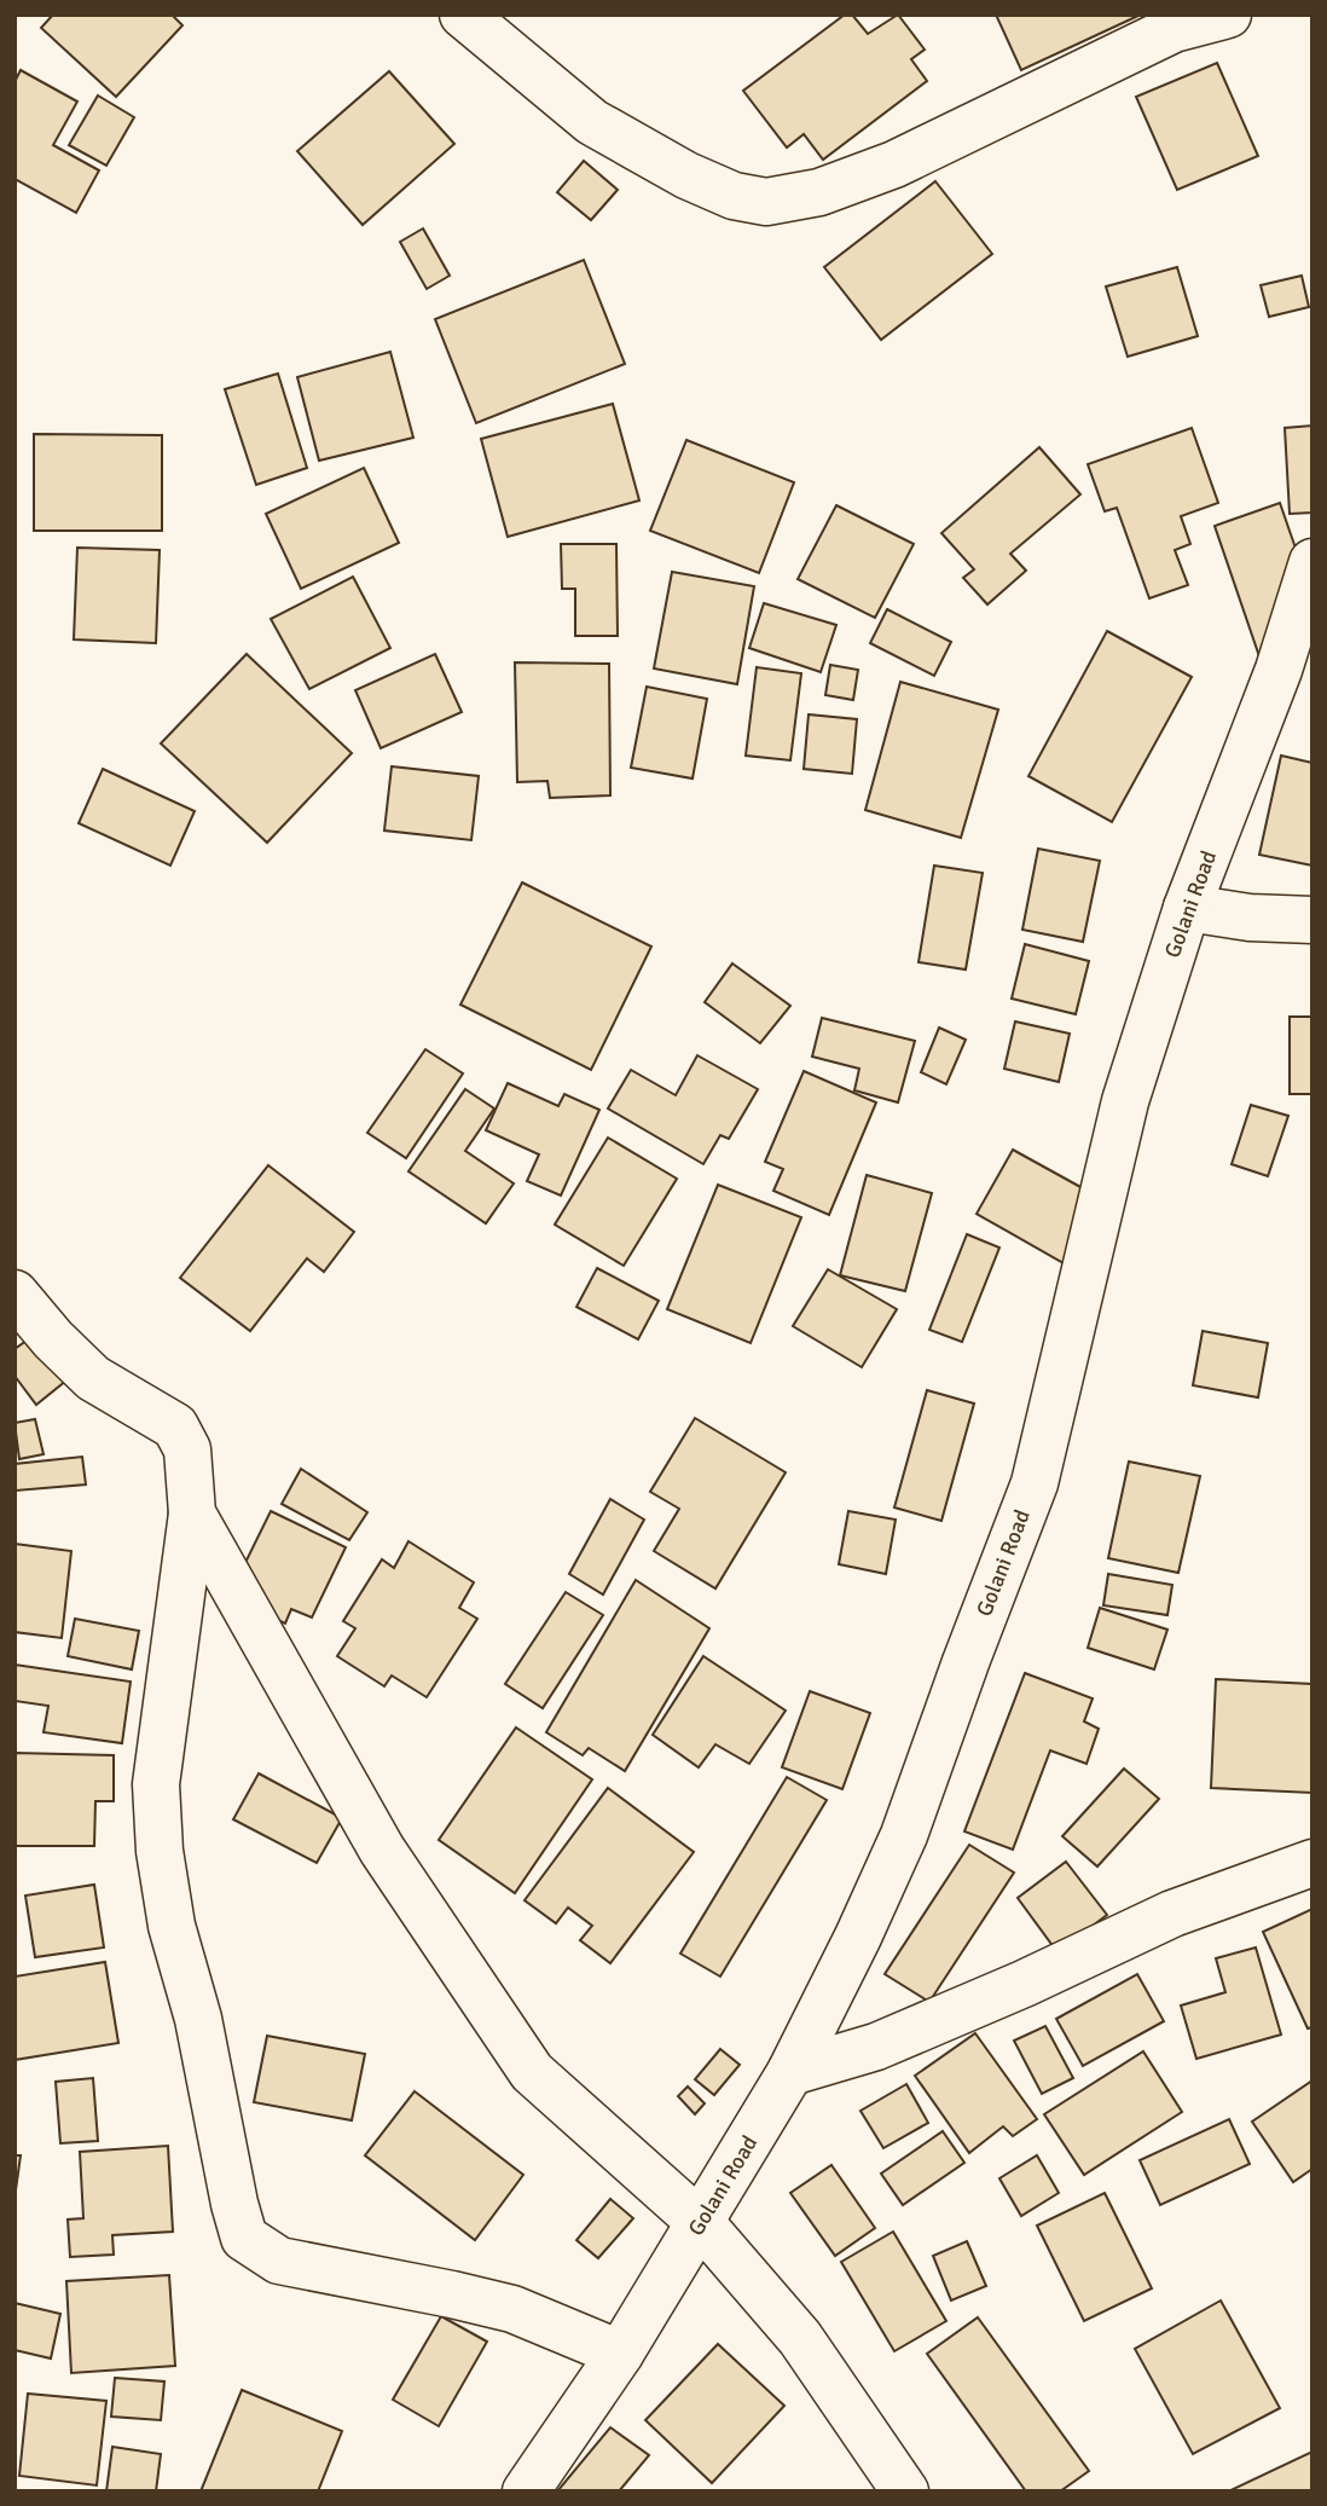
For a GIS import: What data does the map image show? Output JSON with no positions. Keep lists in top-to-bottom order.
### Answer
{
  "streets": {
    "street": ["Golani Road"]
  }
}
